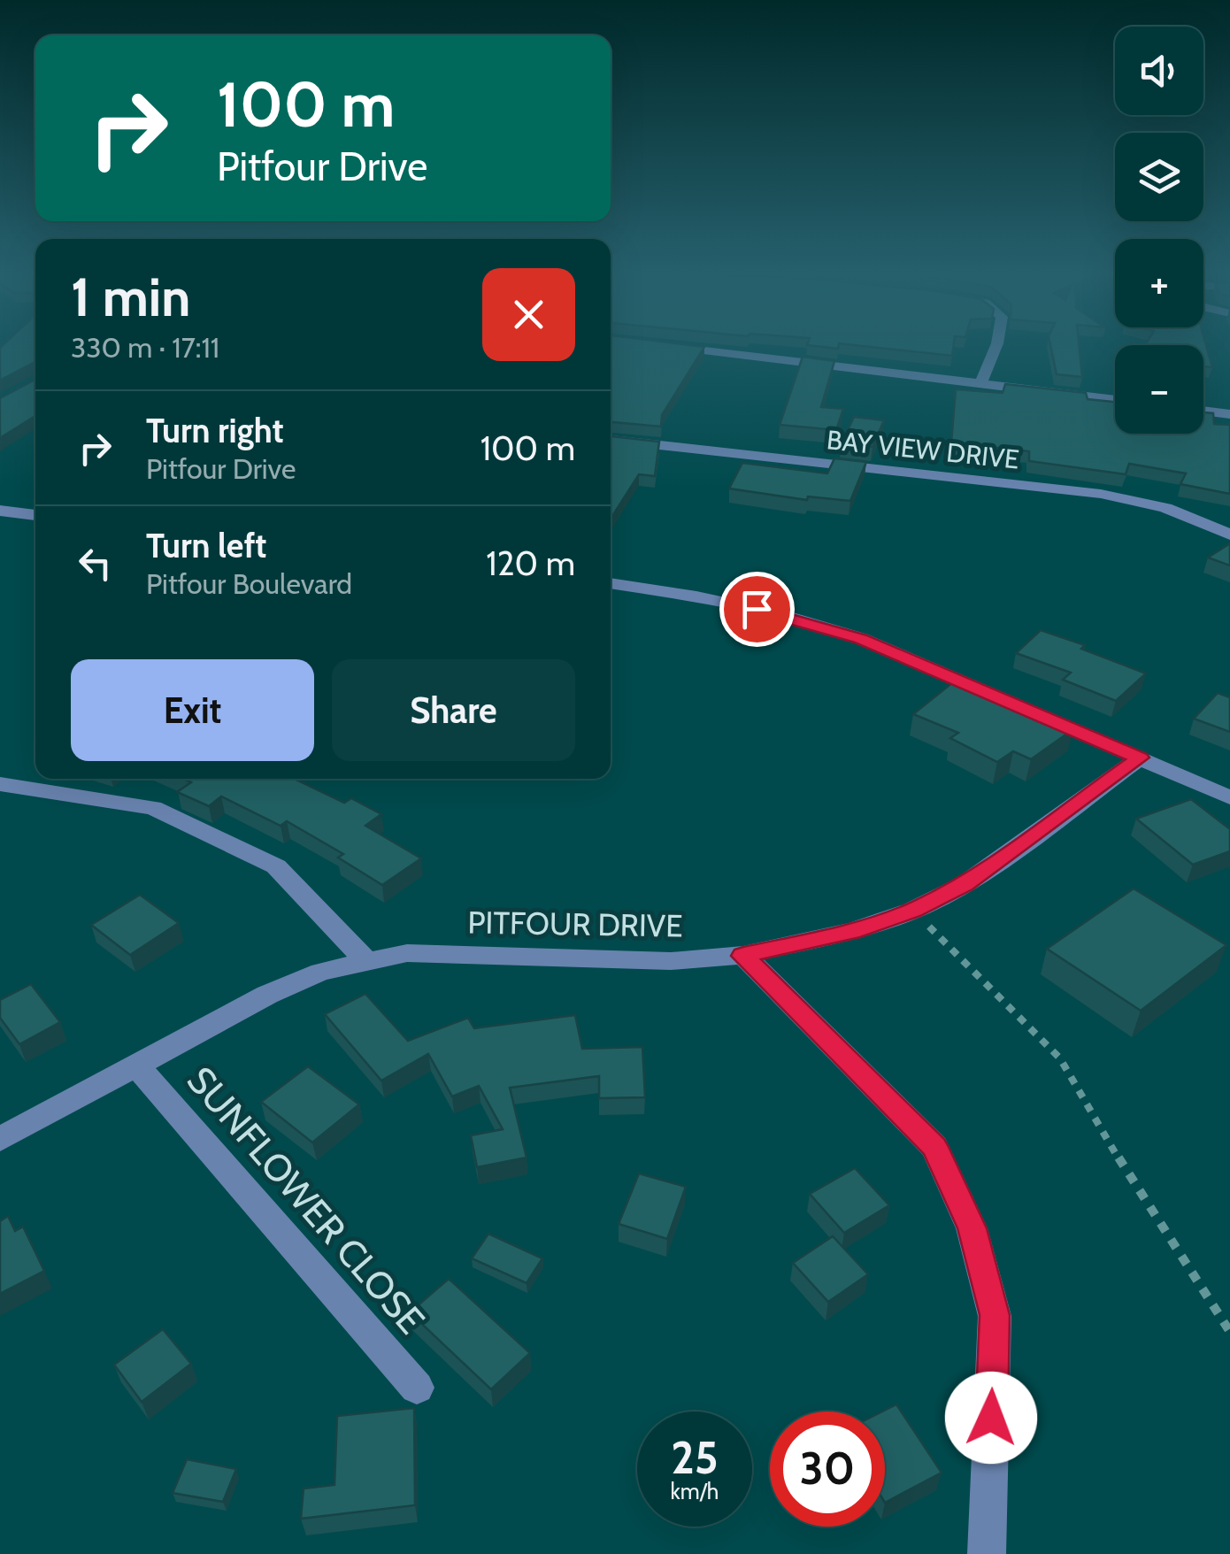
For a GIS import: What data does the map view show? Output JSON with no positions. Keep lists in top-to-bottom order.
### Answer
{
  "streets": {
    "street": ["BAY VIEW DRIVE", "PITFOUR DRIVE", "SUNFLOWER CLOSE"]
  },
  "crossings": [
    ["PITFOUR DRIVE", "SUNFLOWER CLOSE"]
  ],
  "page": {
    "map_buttons": ["+", "−"],
    "turn": ["100 m", "Pitfour Drive"],
    "heading": ["1 min", "330 m · 17:11"],
    "list": [
      {
        "name": "Turn right",
        "note": "Pitfour Drive",
        "value": "100 m"
      },
      {
        "name": "Turn left",
        "note": "Pitfour Boulevard",
        "value": "120 m"
      }
    ],
    "buttons": ["Exit", "Share"],
    "speed": "25 km/h",
    "limit": "30"
  }
}
